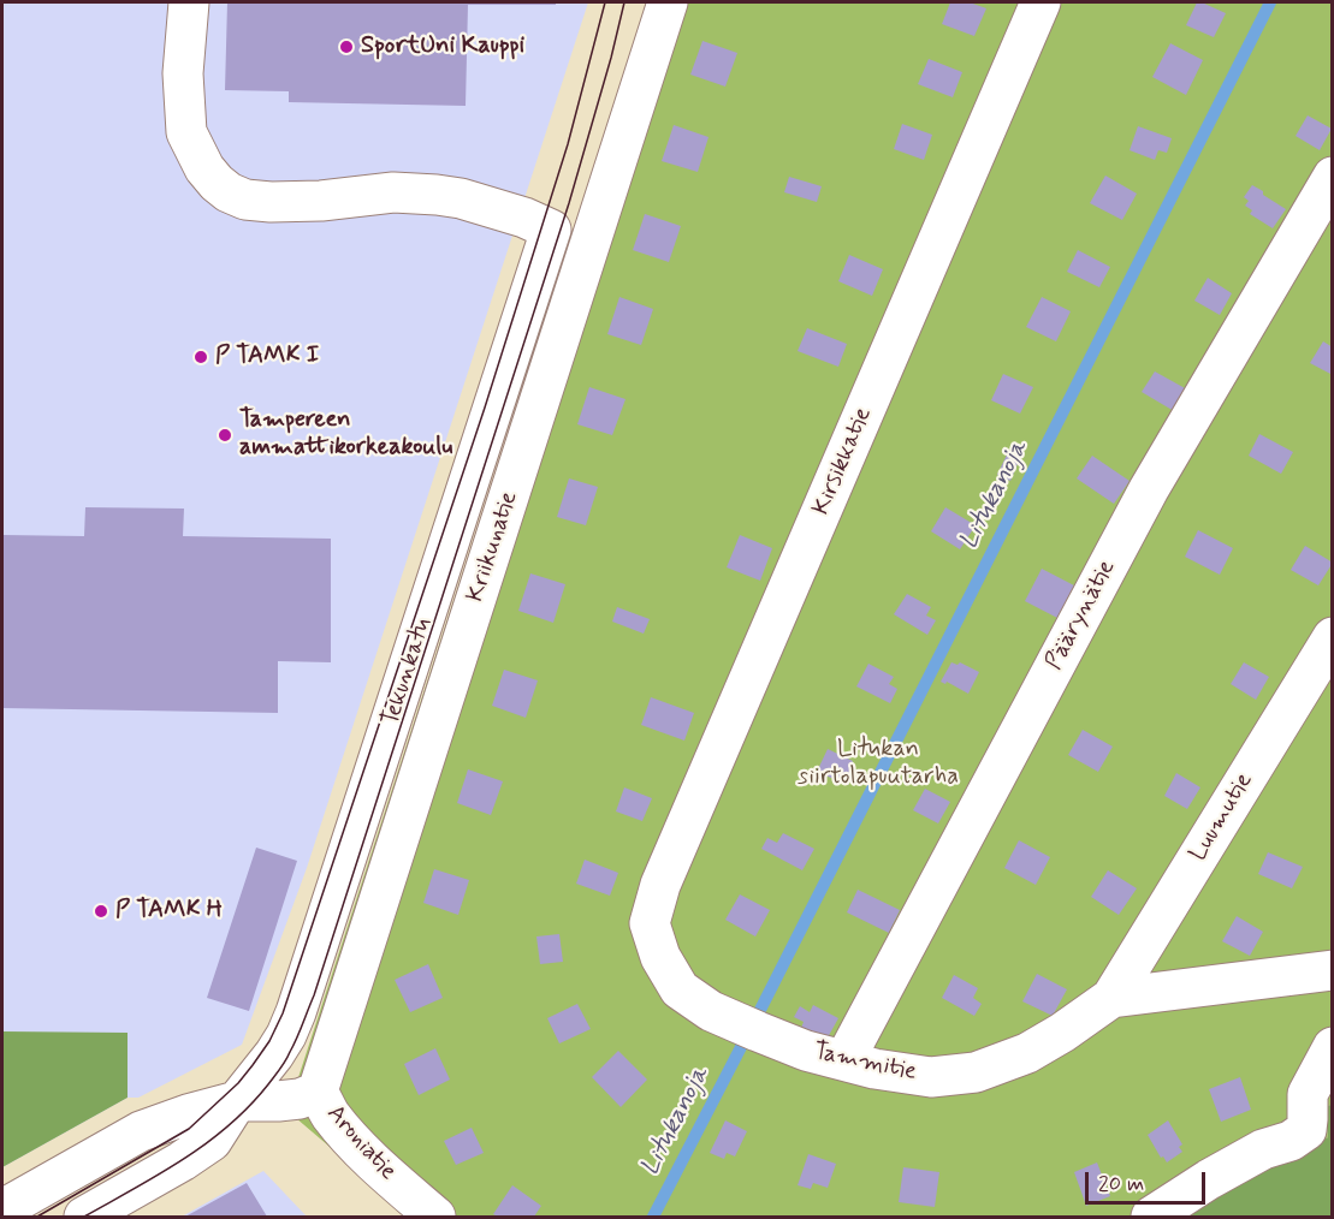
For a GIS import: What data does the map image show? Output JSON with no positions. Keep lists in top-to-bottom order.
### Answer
{
  "streets": {
    "street": [
      "Kirsikkatie",
      "Kriikunatie",
      "Päärynätie",
      "Tekunkatu",
      "Luumutie",
      "Tammitie",
      "Aroniatie"
    ]
  },
  "crossings": [
    ["Kirsikkatie", "Tammitie"],
    ["Kriikunatie", "Aroniatie"],
    ["Päärynätie", "Tammitie"],
    ["Tekunkatu", "Aroniatie"],
    ["Luumutie", "Tammitie"]
  ],
  "water": ["Litukanoja"],
  "parks": ["Litukan siirtolapuutarha"],
  "places": [
    "SportUni Kauppi",
    "P TAMK I",
    "Tampereen ammattikorkeakoulu",
    "P TAMK H"
  ],
  "scale_bar": "20 m"
}
